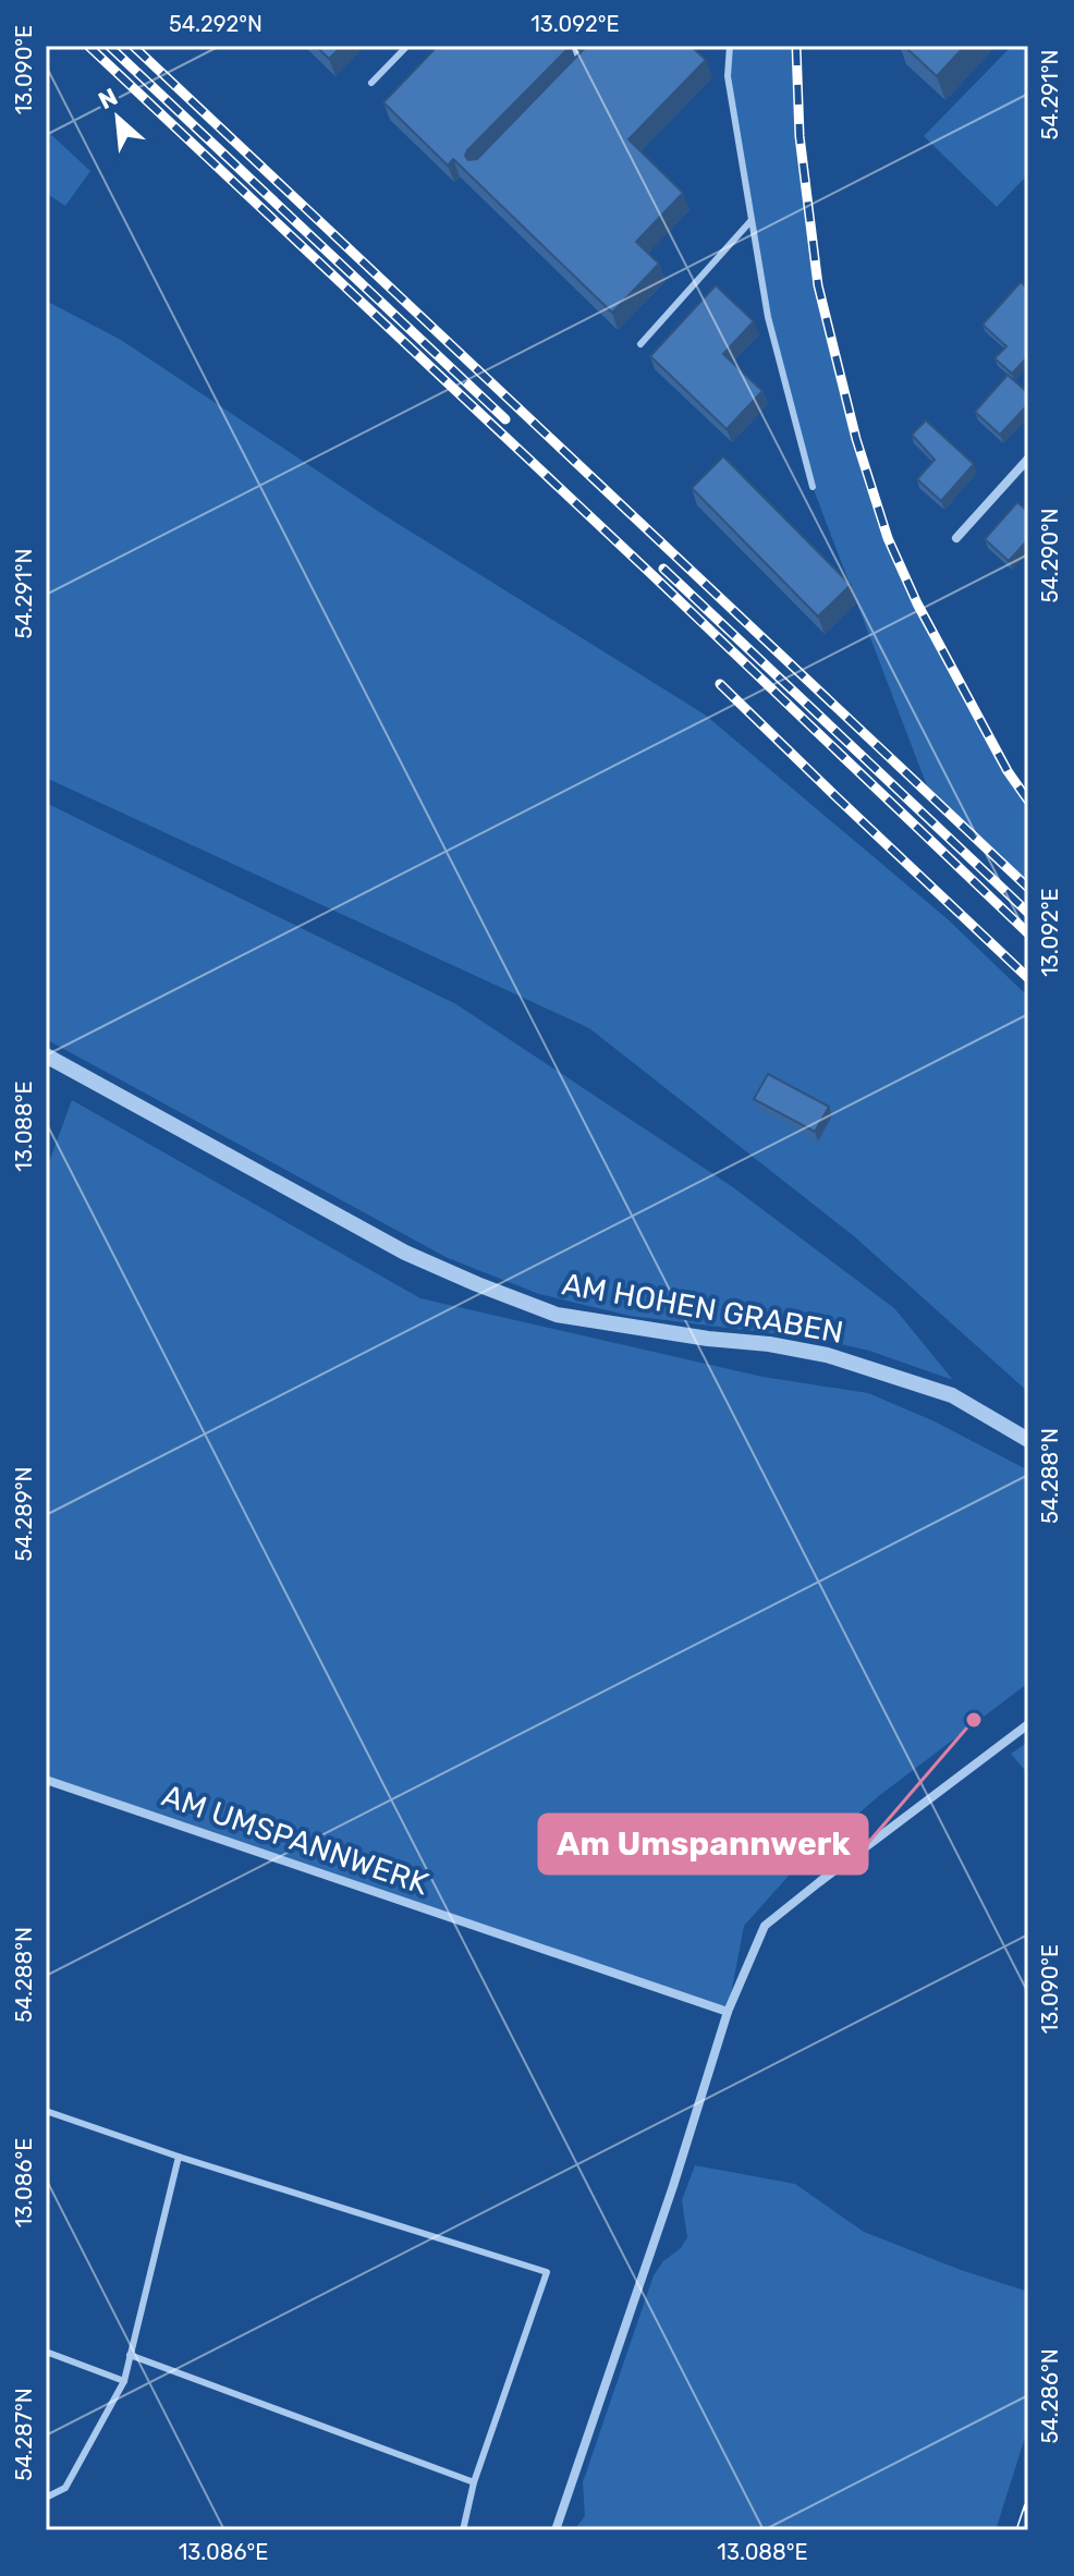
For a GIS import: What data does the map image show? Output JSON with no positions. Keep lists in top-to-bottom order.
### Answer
{
  "streets": {
    "street": ["AM HOHEN GRABEN", "AM UMSPANNWERK"]
  },
  "places": ["Am Umspannwerk"],
  "north": "top left",
  "coordinates": [
    "54.292°N",
    "13.092°E",
    "13.090°E",
    "54.291°N",
    "54.290°N",
    "13.088°E",
    "54.288°N",
    "54.289°N",
    "13.086°E",
    "54.286°N",
    "54.287°N"
  ]
}
